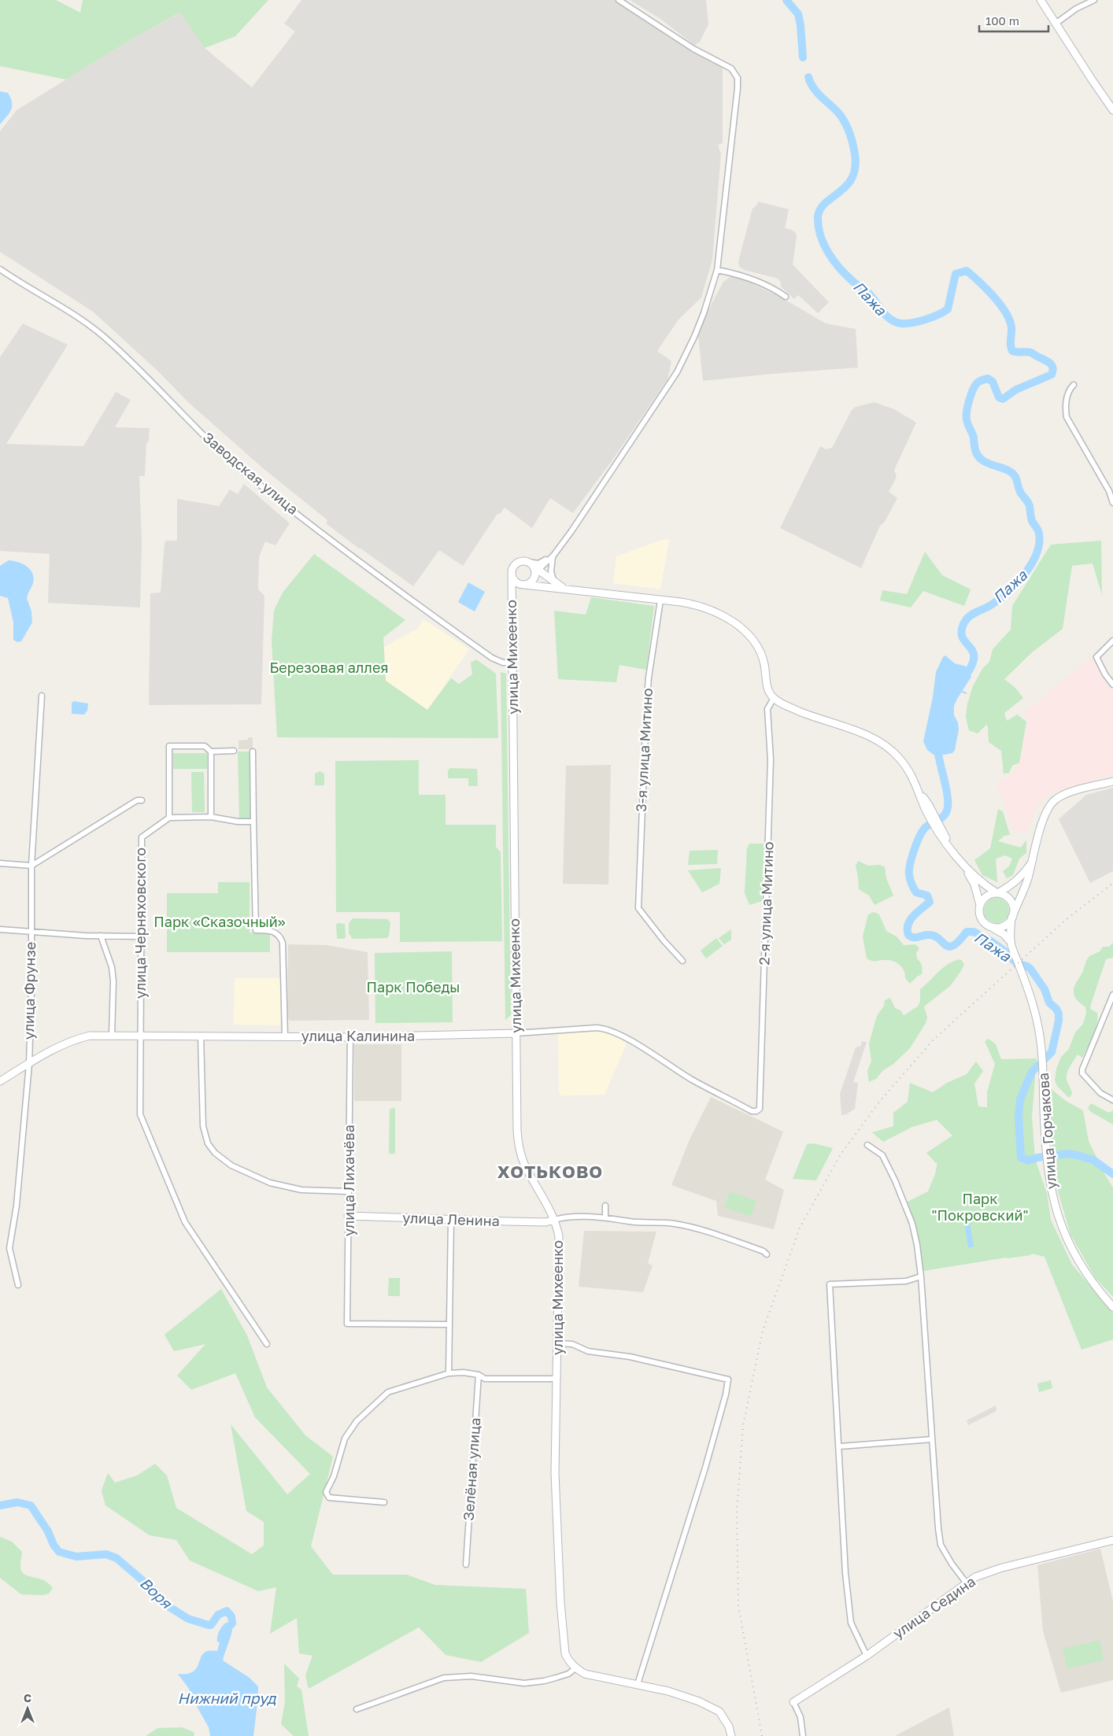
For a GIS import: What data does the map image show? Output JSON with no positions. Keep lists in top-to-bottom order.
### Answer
{
  "streets": {
    "street": [
      "Заводская улица",
      "улица Михеенко",
      "3-я улица Митино",
      "2-я улица Митино",
      "улица Черняховского",
      "улица Фрунзе",
      "улица Калинина",
      "улица Горчакова",
      "улица Лихачёва",
      "улица Ленина",
      "Зелёная улица",
      "улица Седина"
    ]
  },
  "crossings": [
    ["Заводская улица", "улица Михеенко"],
    ["улица Михеенко", "2-я улица Митино"],
    ["улица Михеенко", "улица Калинина"],
    ["улица Михеенко", "улица Ленина"],
    ["2-я улица Митино", "улица Калинина"],
    ["улица Черняховского", "улица Калинина"],
    ["улица Фрунзе", "улица Калинина"],
    ["улица Калинина", "улица Лихачёва"],
    ["улица Лихачёва", "улица Ленина"]
  ],
  "districts": ["ХОТЬКОВО"],
  "water": ["Пажа", "Воря", "Нижний пруд"],
  "parks": [
    "Березовая аллея",
    "Парк «Сказочный»",
    "Парк Победы",
    "Парк \"Покровский\""
  ],
  "scale_bar": "100 m",
  "north": "top"
}
